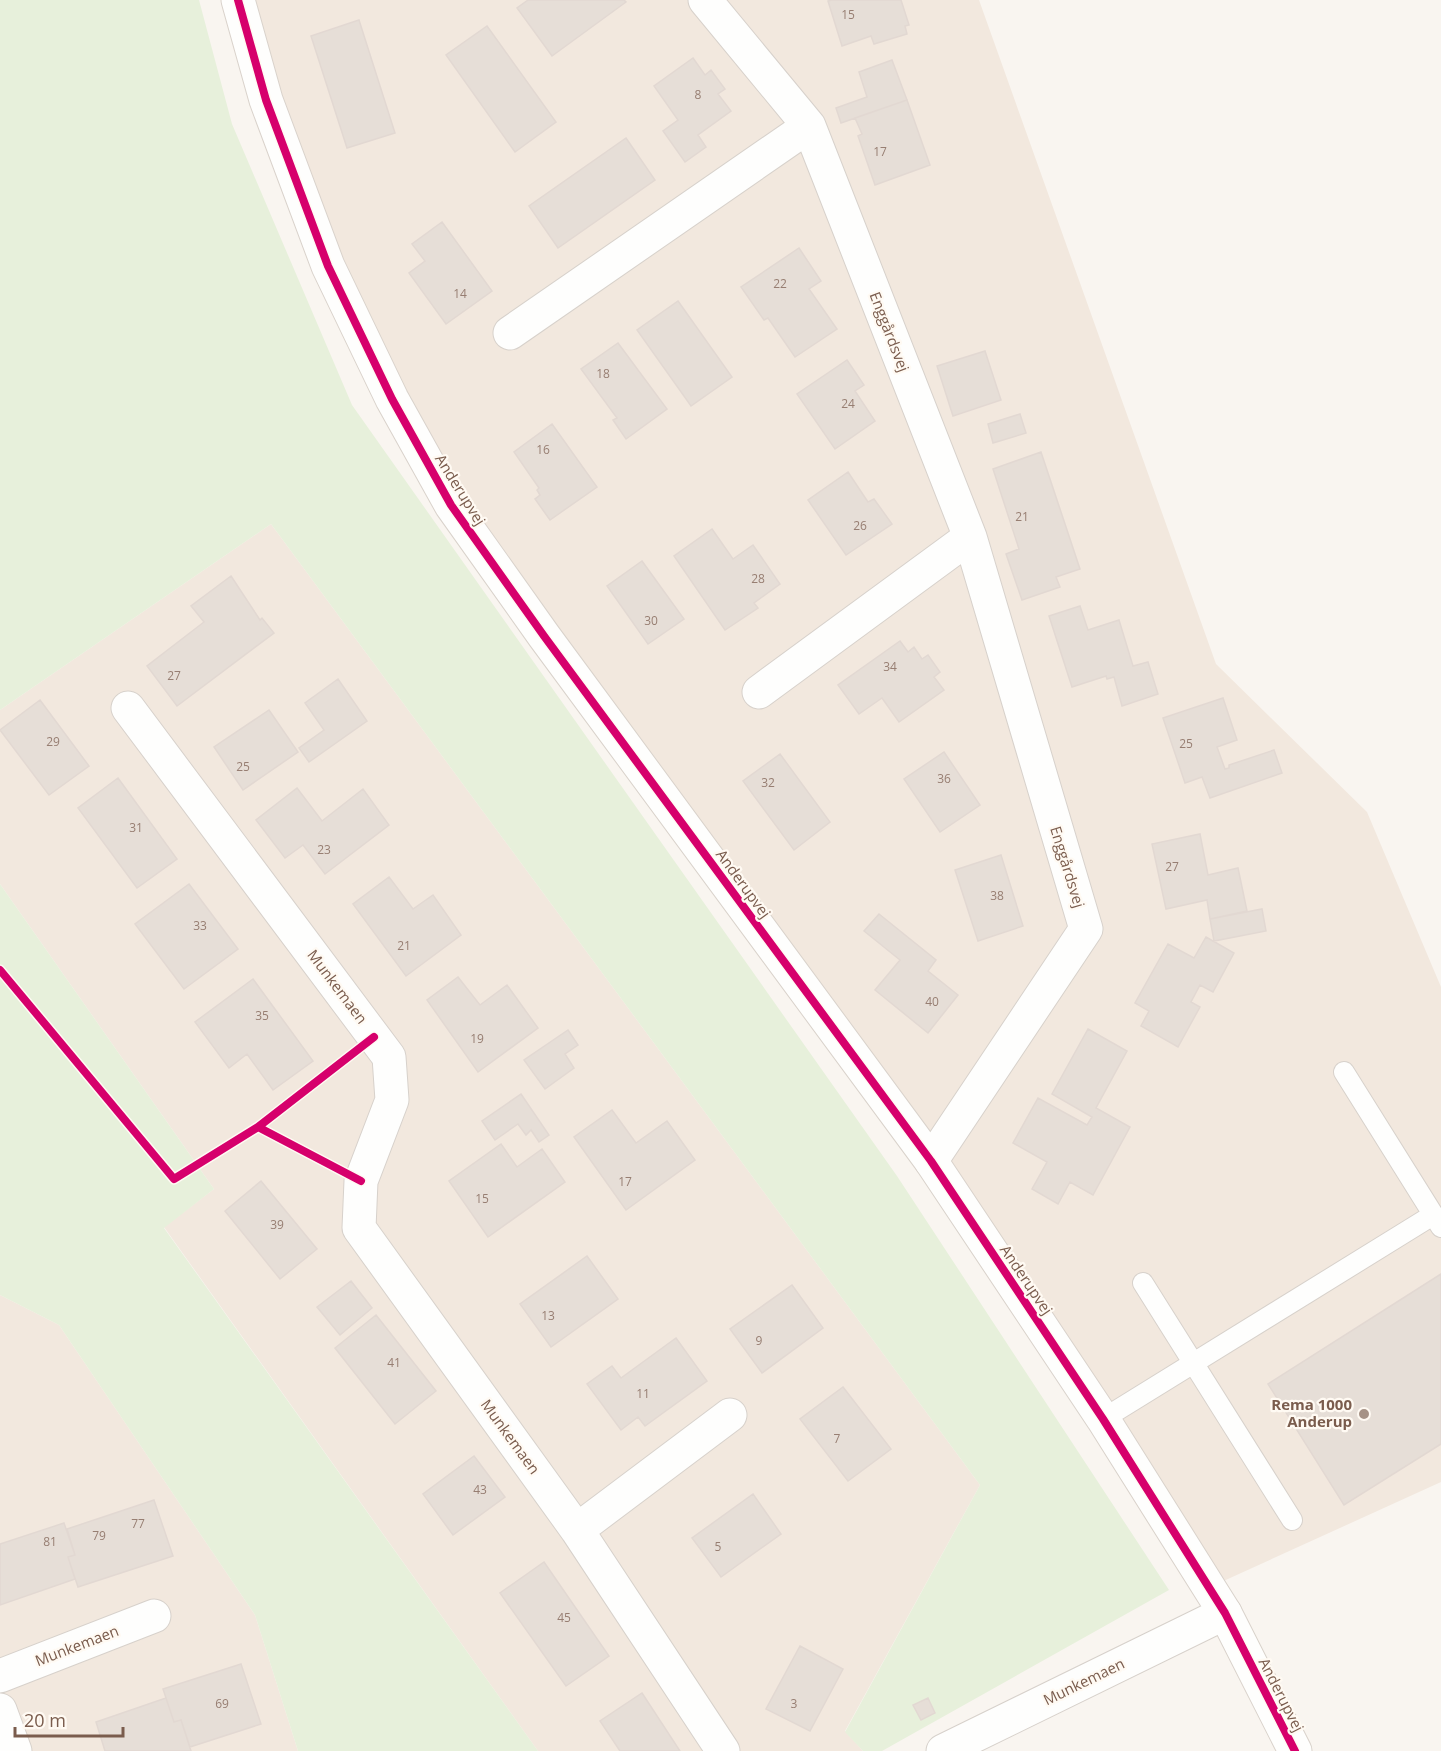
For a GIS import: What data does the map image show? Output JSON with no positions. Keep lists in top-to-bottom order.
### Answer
{
  "streets": {
    "street": ["Enggårdsvej", "Anderupvej", "Munkemaen"]
  },
  "crossings": [
    ["Enggårdsvej", "Anderupvej"],
    ["Anderupvej", "Munkemaen"]
  ],
  "places": ["Rema 1000 Anderup"],
  "house_numbers": [
    "15",
    "8",
    "17",
    "22",
    "14",
    "18",
    "24",
    "16",
    "21",
    "26",
    "28",
    "30",
    "34",
    "27",
    "29",
    "25",
    "25",
    "36",
    "32",
    "31",
    "23",
    "27",
    "38",
    "33",
    "21",
    "40",
    "35",
    "19",
    "17",
    "15",
    "39",
    "13",
    "9",
    "41",
    "11",
    "7",
    "43",
    "77",
    "79",
    "81",
    "5",
    "45",
    "69",
    "3"
  ],
  "scale_bar": "20 m"
}
